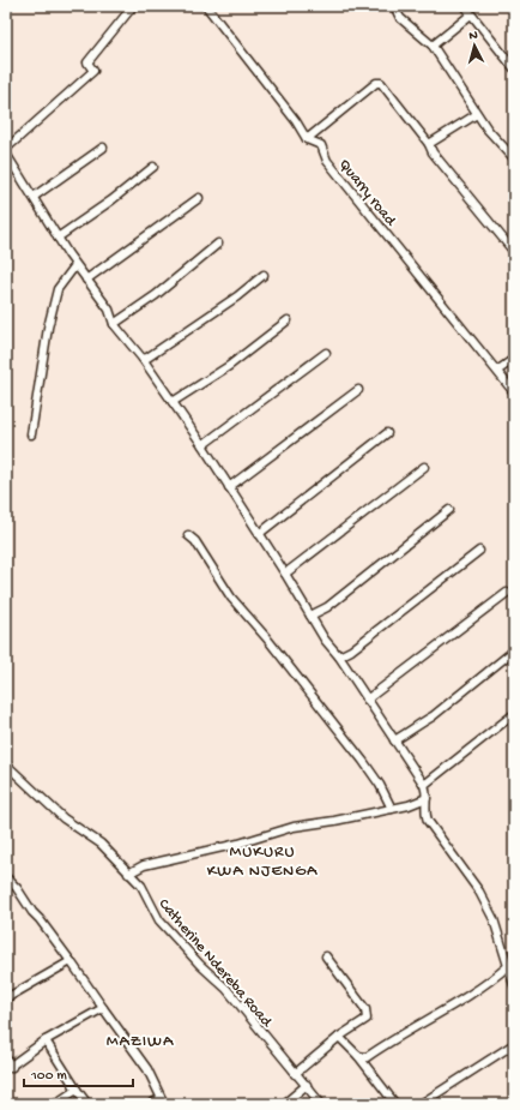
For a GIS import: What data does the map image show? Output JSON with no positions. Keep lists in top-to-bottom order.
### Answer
{
  "streets": {
    "street": ["Quarry road", "Catherine Ndereba Road"]
  },
  "districts": ["MUKURU KWA NJENGA", "MAZIWA"],
  "scale_bar": "100 m",
  "north": "top"
}
